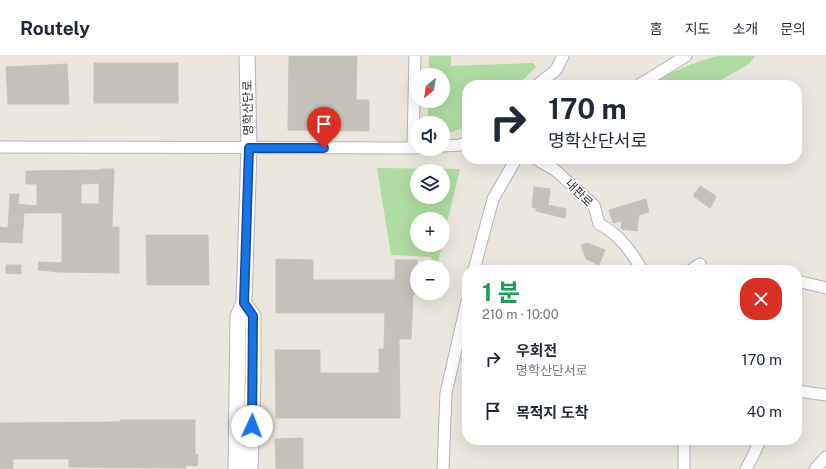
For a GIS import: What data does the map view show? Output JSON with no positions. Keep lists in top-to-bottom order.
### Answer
{
  "streets": {
    "street": ["명학산단로", "내판로"]
  },
  "north": "bottom left",
  "page": {
    "header": "Routely",
    "nav": [
      "홈",
      "지도",
      "소개",
      "문의"
    ],
    "map_buttons": ["+", "−"],
    "turn": ["170 m", "명학산단서로"],
    "heading": ["1 분", "210 m · 10:00"],
    "list": [
      {
        "name": "우회전",
        "note": "명학산단서로",
        "value": "170 m"
      },
      {
        "name": "목적지 도착",
        "value": "40 m"
      }
    ]
  }
}
